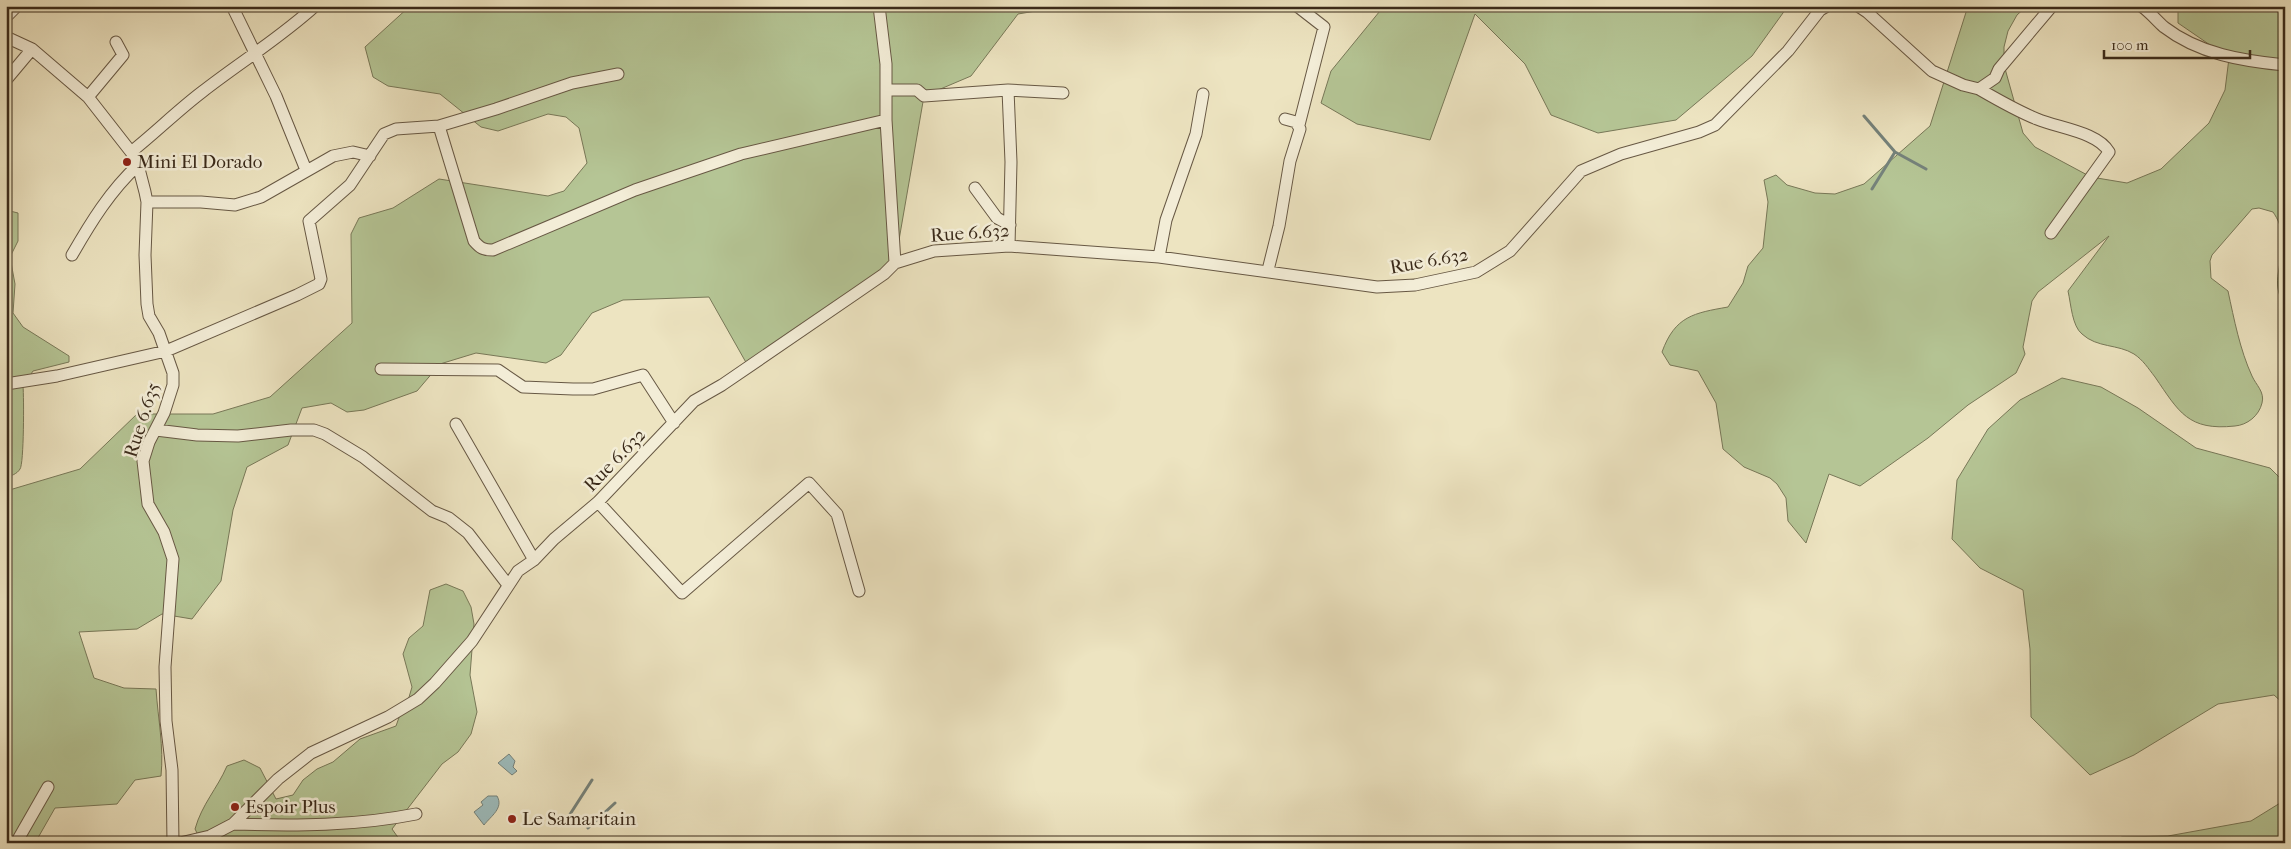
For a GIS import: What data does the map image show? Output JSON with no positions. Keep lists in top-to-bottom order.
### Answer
{
  "streets": {
    "street": ["Rue 6.632", "Rue 6.635"]
  },
  "places": ["Mini El Dorado", "Espoir Plus", "Le Samaritain"],
  "scale_bar": "100 m"
}
